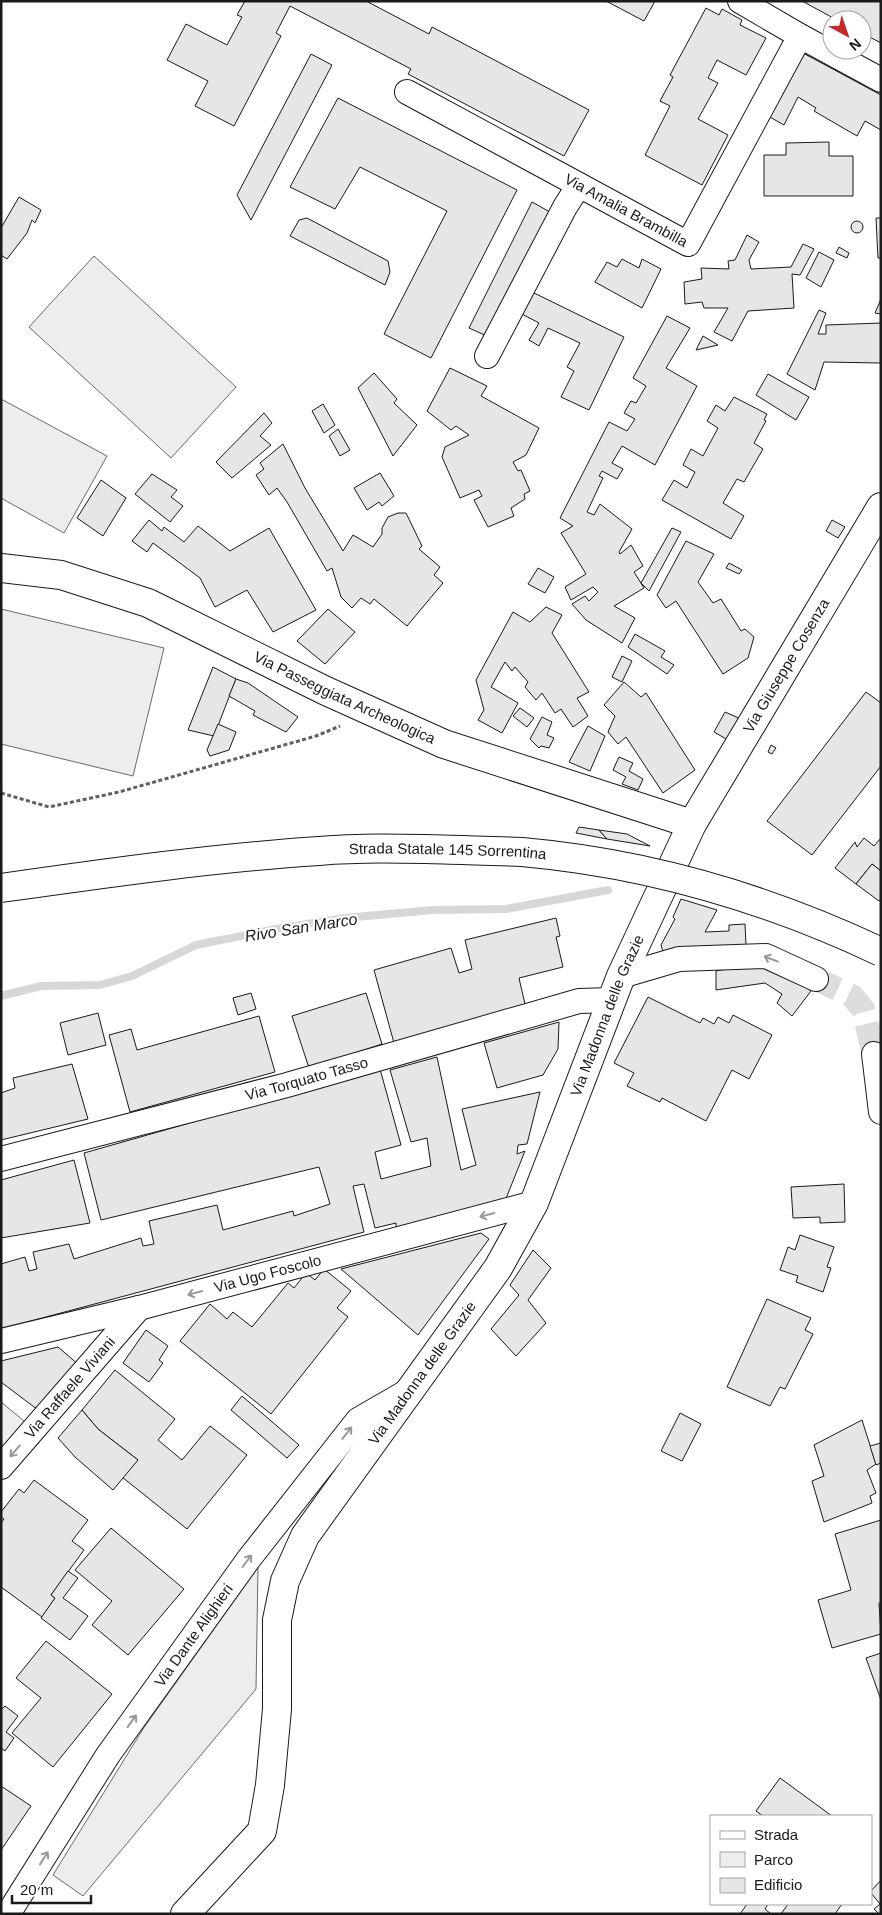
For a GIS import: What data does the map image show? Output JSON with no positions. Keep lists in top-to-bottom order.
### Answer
{
  "streets": {
    "main road": [
      "Via Giuseppe Cosenza",
      "Via Passeggiata Archeologica",
      "Strada Statale 145 Sorrentina",
      "Via Madonna delle Grazie"
    ],
    "street": [
      "Via Amalia Brambilla",
      "Via Torquato Tasso",
      "Via Ugo Foscolo",
      "Via Raffaele Viviani",
      "Via Dante Alighieri"
    ]
  },
  "crossings": [
    ["Via Giuseppe Cosenza", "Via Passeggiata Archeologica"],
    ["Via Giuseppe Cosenza", "Via Madonna delle Grazie"],
    ["Via Passeggiata Archeologica", "Via Madonna delle Grazie"],
    ["Via Madonna delle Grazie", "Via Torquato Tasso"],
    ["Via Madonna delle Grazie", "Via Ugo Foscolo"],
    ["Via Madonna delle Grazie", "Via Dante Alighieri"],
    ["Via Ugo Foscolo", "Via Raffaele Viviani"]
  ],
  "one_way": ["Via Ugo Foscolo", "Via Raffaele Viviani", "Via Dante Alighieri"],
  "water": ["Rivo San Marco"],
  "legend": ["Strada", "Parco", "Edificio"],
  "scale_bar": "20 m",
  "north": "bottom right"
}
